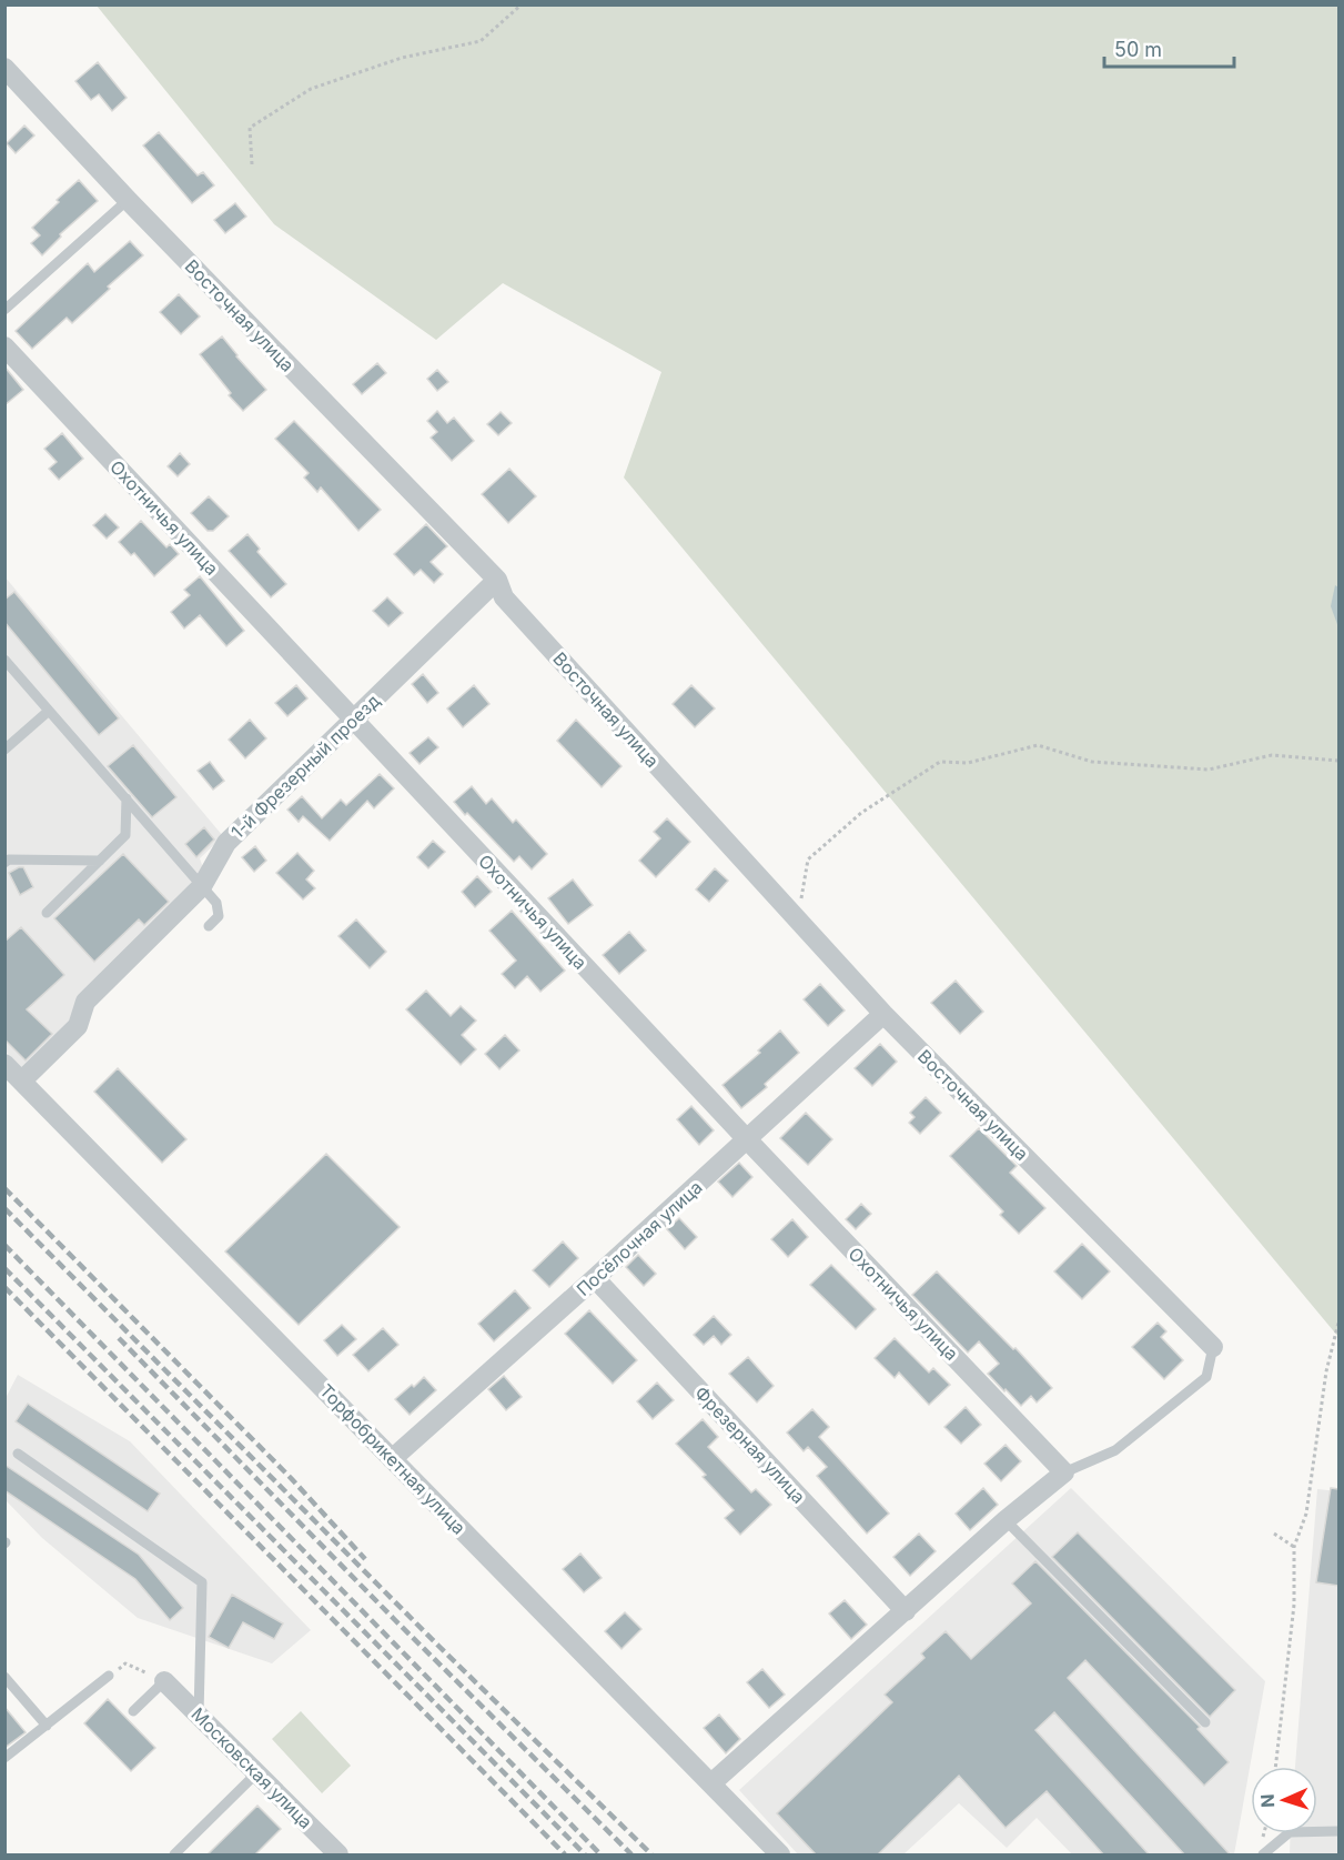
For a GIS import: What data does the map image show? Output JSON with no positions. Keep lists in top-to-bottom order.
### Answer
{
  "streets": {
    "street": [
      "Восточная улица",
      "Охотничья улица",
      "1-й Фрезерный проезд",
      "Посёлочная улица",
      "Фрезерная улица",
      "Торфобрикетная улица",
      "Московская улица"
    ]
  },
  "crossings": [
    ["Восточная улица", "1-й Фрезерный проезд"],
    ["Восточная улица", "Посёлочная улица"],
    ["Охотничья улица", "1-й Фрезерный проезд"],
    ["Охотничья улица", "Посёлочная улица"],
    ["1-й Фрезерный проезд", "Торфобрикетная улица"],
    ["Посёлочная улица", "Фрезерная улица"],
    ["Посёлочная улица", "Торфобрикетная улица"]
  ],
  "scale_bar": "50 m",
  "north": "left"
}
